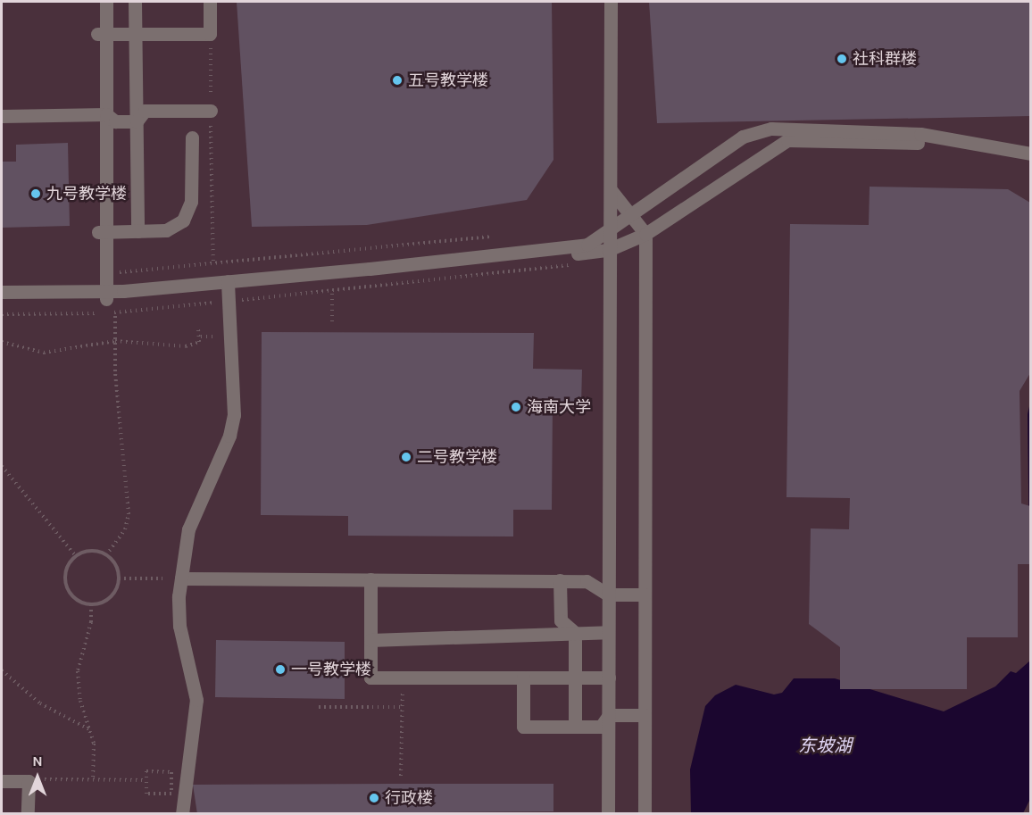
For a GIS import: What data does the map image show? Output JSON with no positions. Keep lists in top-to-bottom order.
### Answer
{
  "water": ["东坡湖"],
  "places": [
    "社科群楼",
    "五号教学楼",
    "九号教学楼",
    "海南大学",
    "二号教学楼",
    "一号教学楼",
    "行政楼"
  ],
  "north": "top"
}
